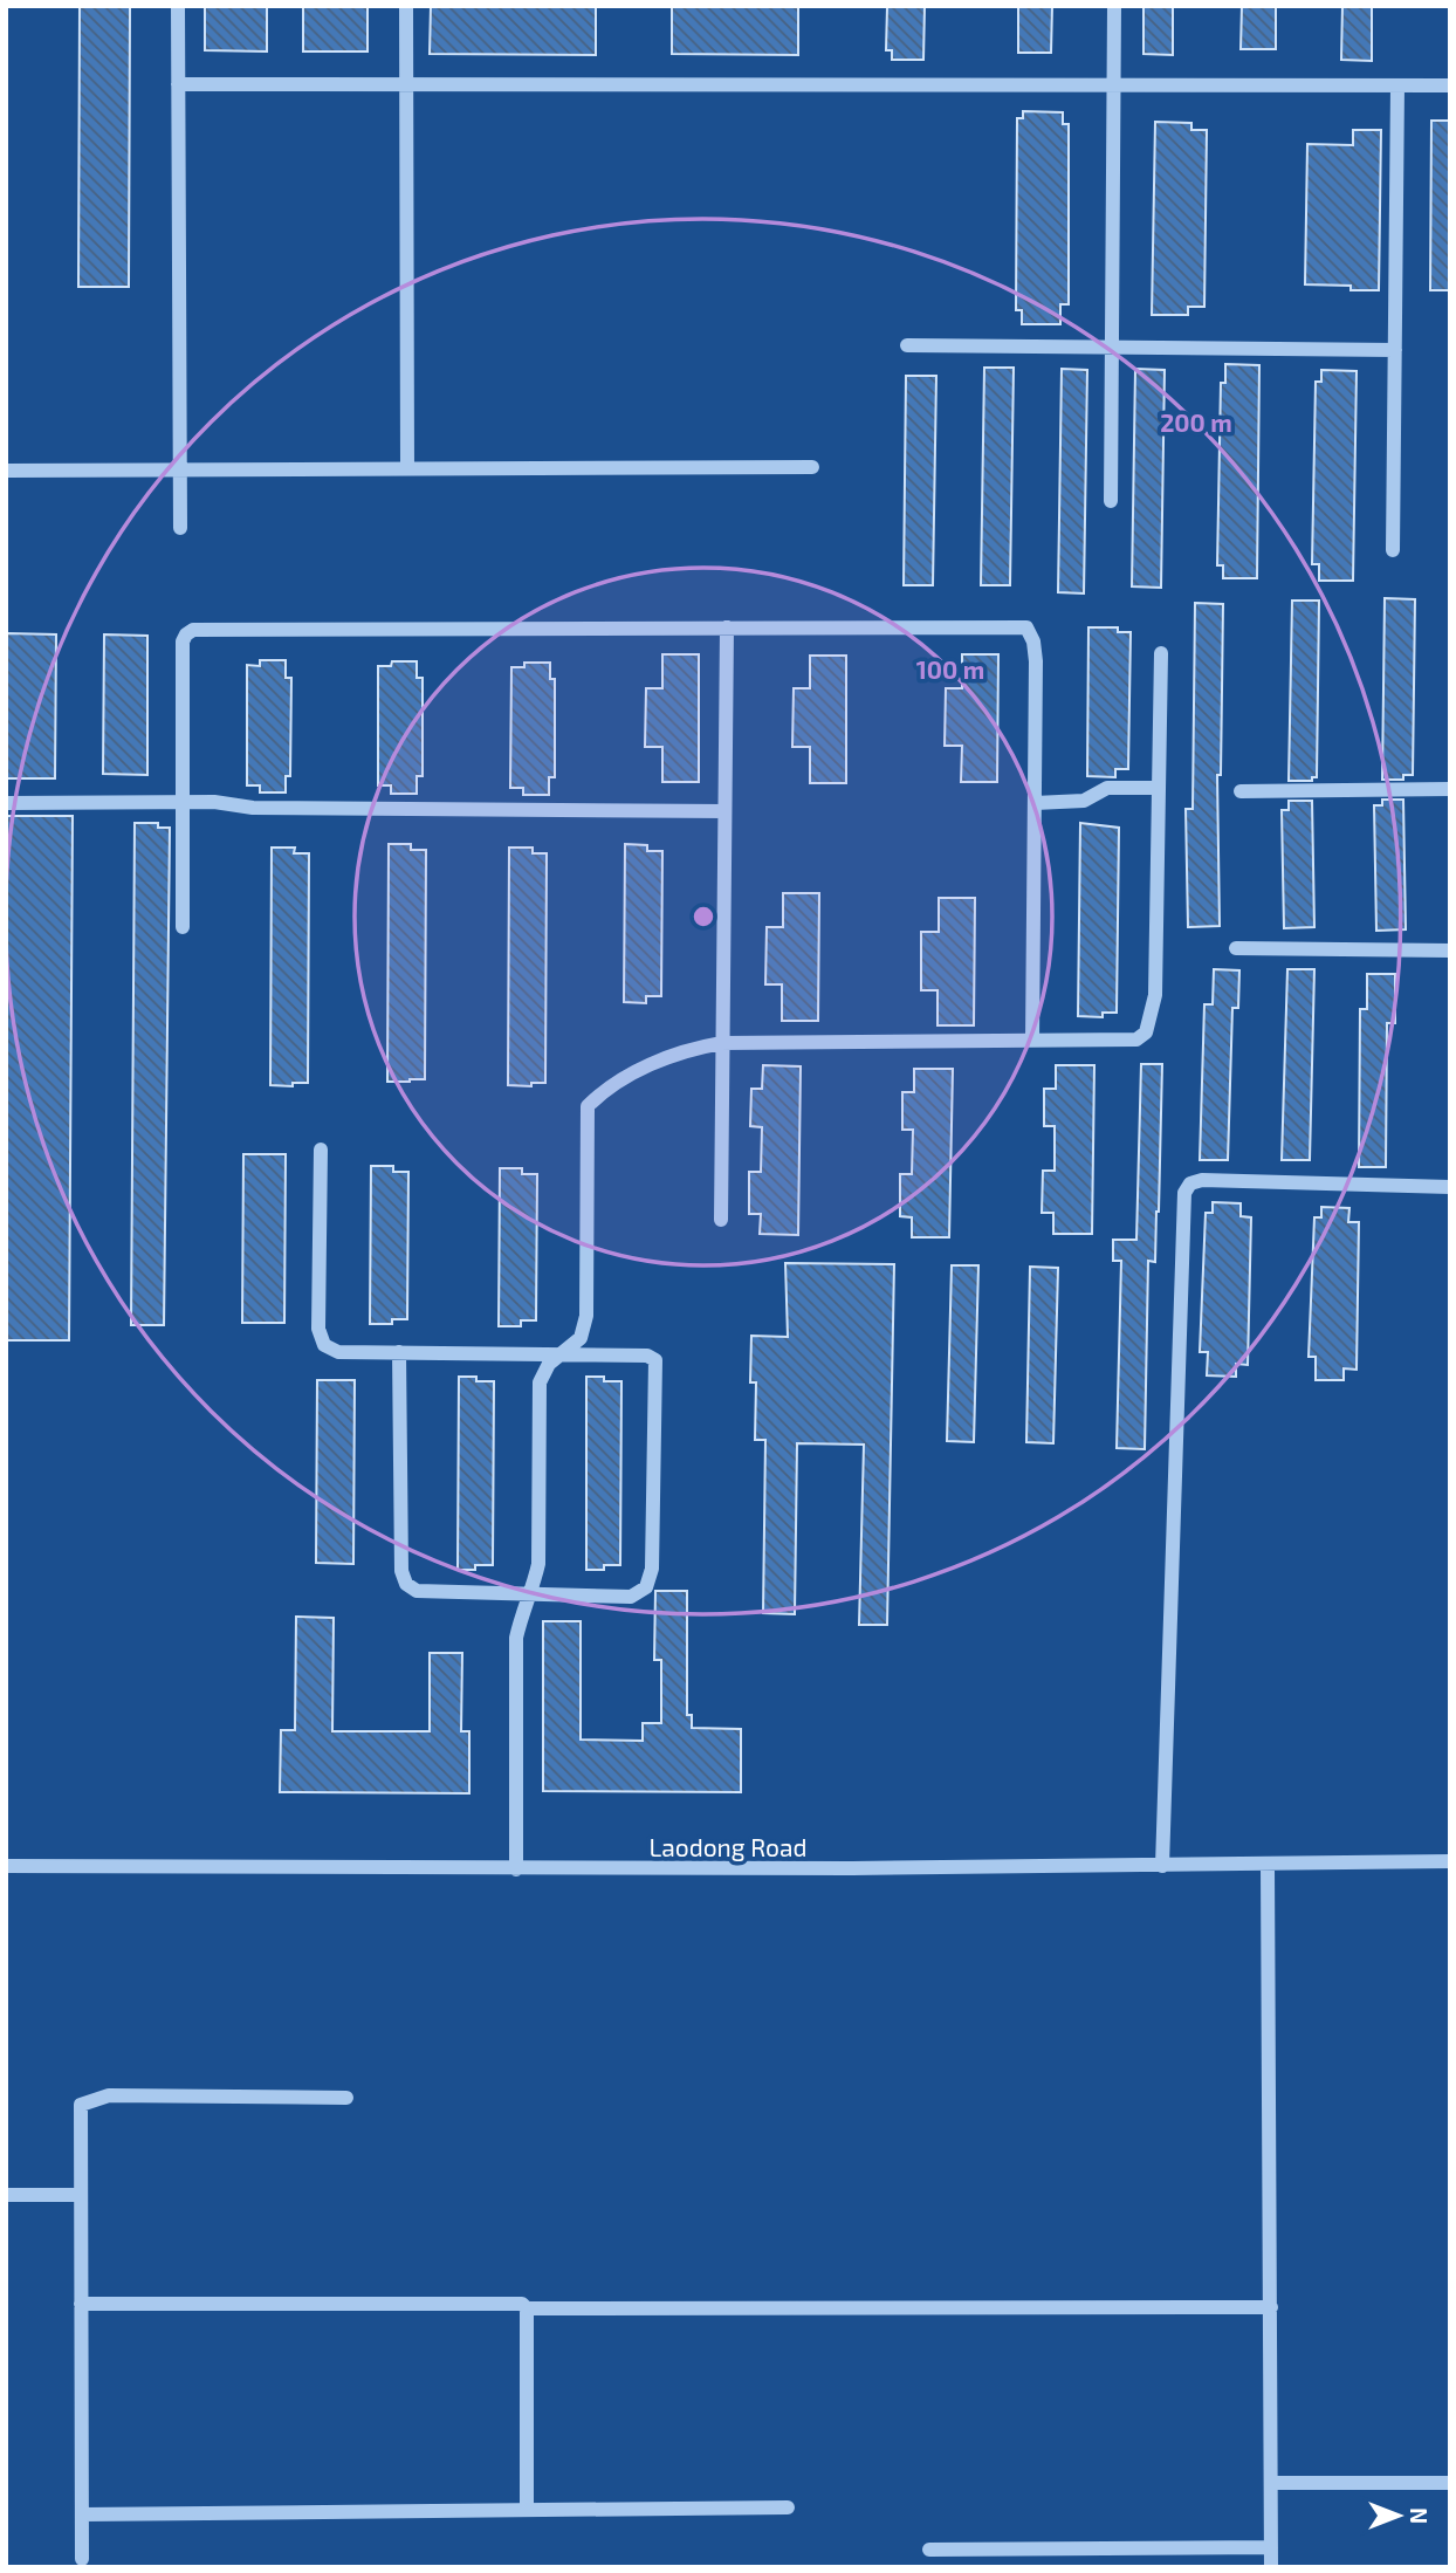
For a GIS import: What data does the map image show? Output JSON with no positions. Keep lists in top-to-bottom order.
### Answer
{
  "streets": {
    "street": ["Laodong Road"]
  },
  "north": "right",
  "rings": ["200 m", "100 m"]
}
